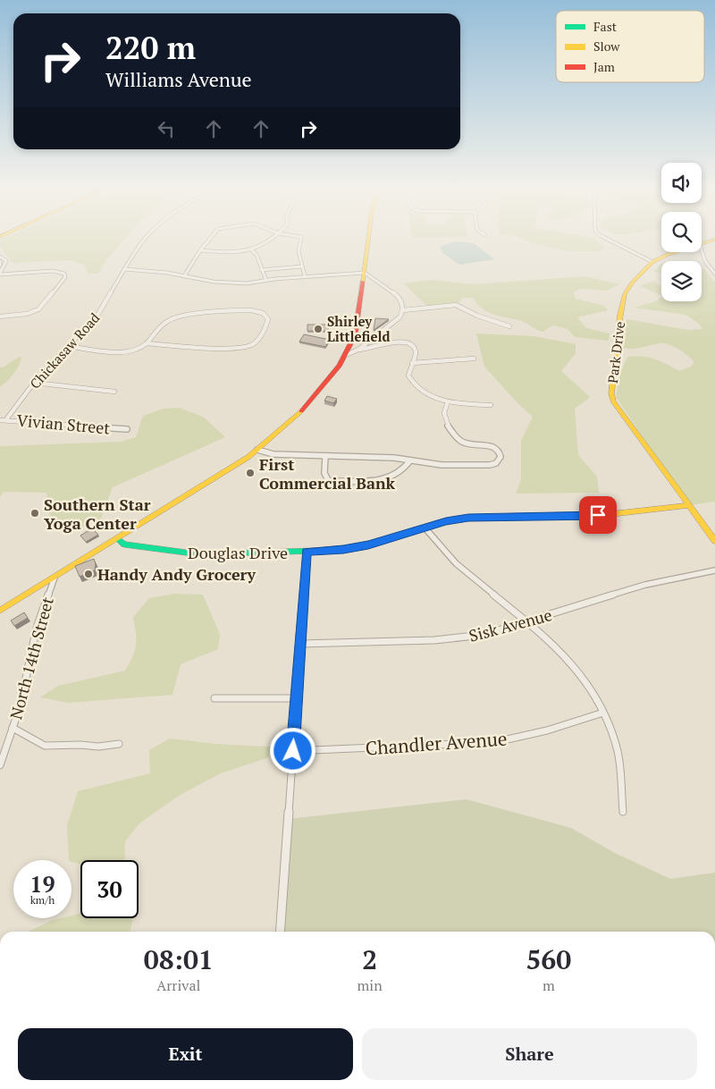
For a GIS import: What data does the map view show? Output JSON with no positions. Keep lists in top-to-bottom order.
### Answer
{
  "streets": {
    "street": [
      "Chickasaw Road",
      "Park Drive",
      "Vivian Street",
      "Douglas Drive",
      "Sisk Avenue",
      "North 14th Street",
      "Chandler Avenue"
    ]
  },
  "crossings": [
    ["Chickasaw Road", "Vivian Street"],
    ["Park Drive", "Douglas Drive"]
  ],
  "places": [
    "Shirley Littlefield",
    "First Commercial Bank",
    "Southern Star Yoga Center",
    "Handy Andy Grocery"
  ],
  "legend": ["Fast", "Slow", "Jam"],
  "page": {
    "turn": ["220 m", "Williams Avenue"],
    "speed": "19 km/h",
    "limit": "30",
    "eta": [
      "08:01",
      "Arrival",
      "2",
      "min",
      "560",
      "m"
    ],
    "buttons": ["Exit", "Share"]
  }
}
